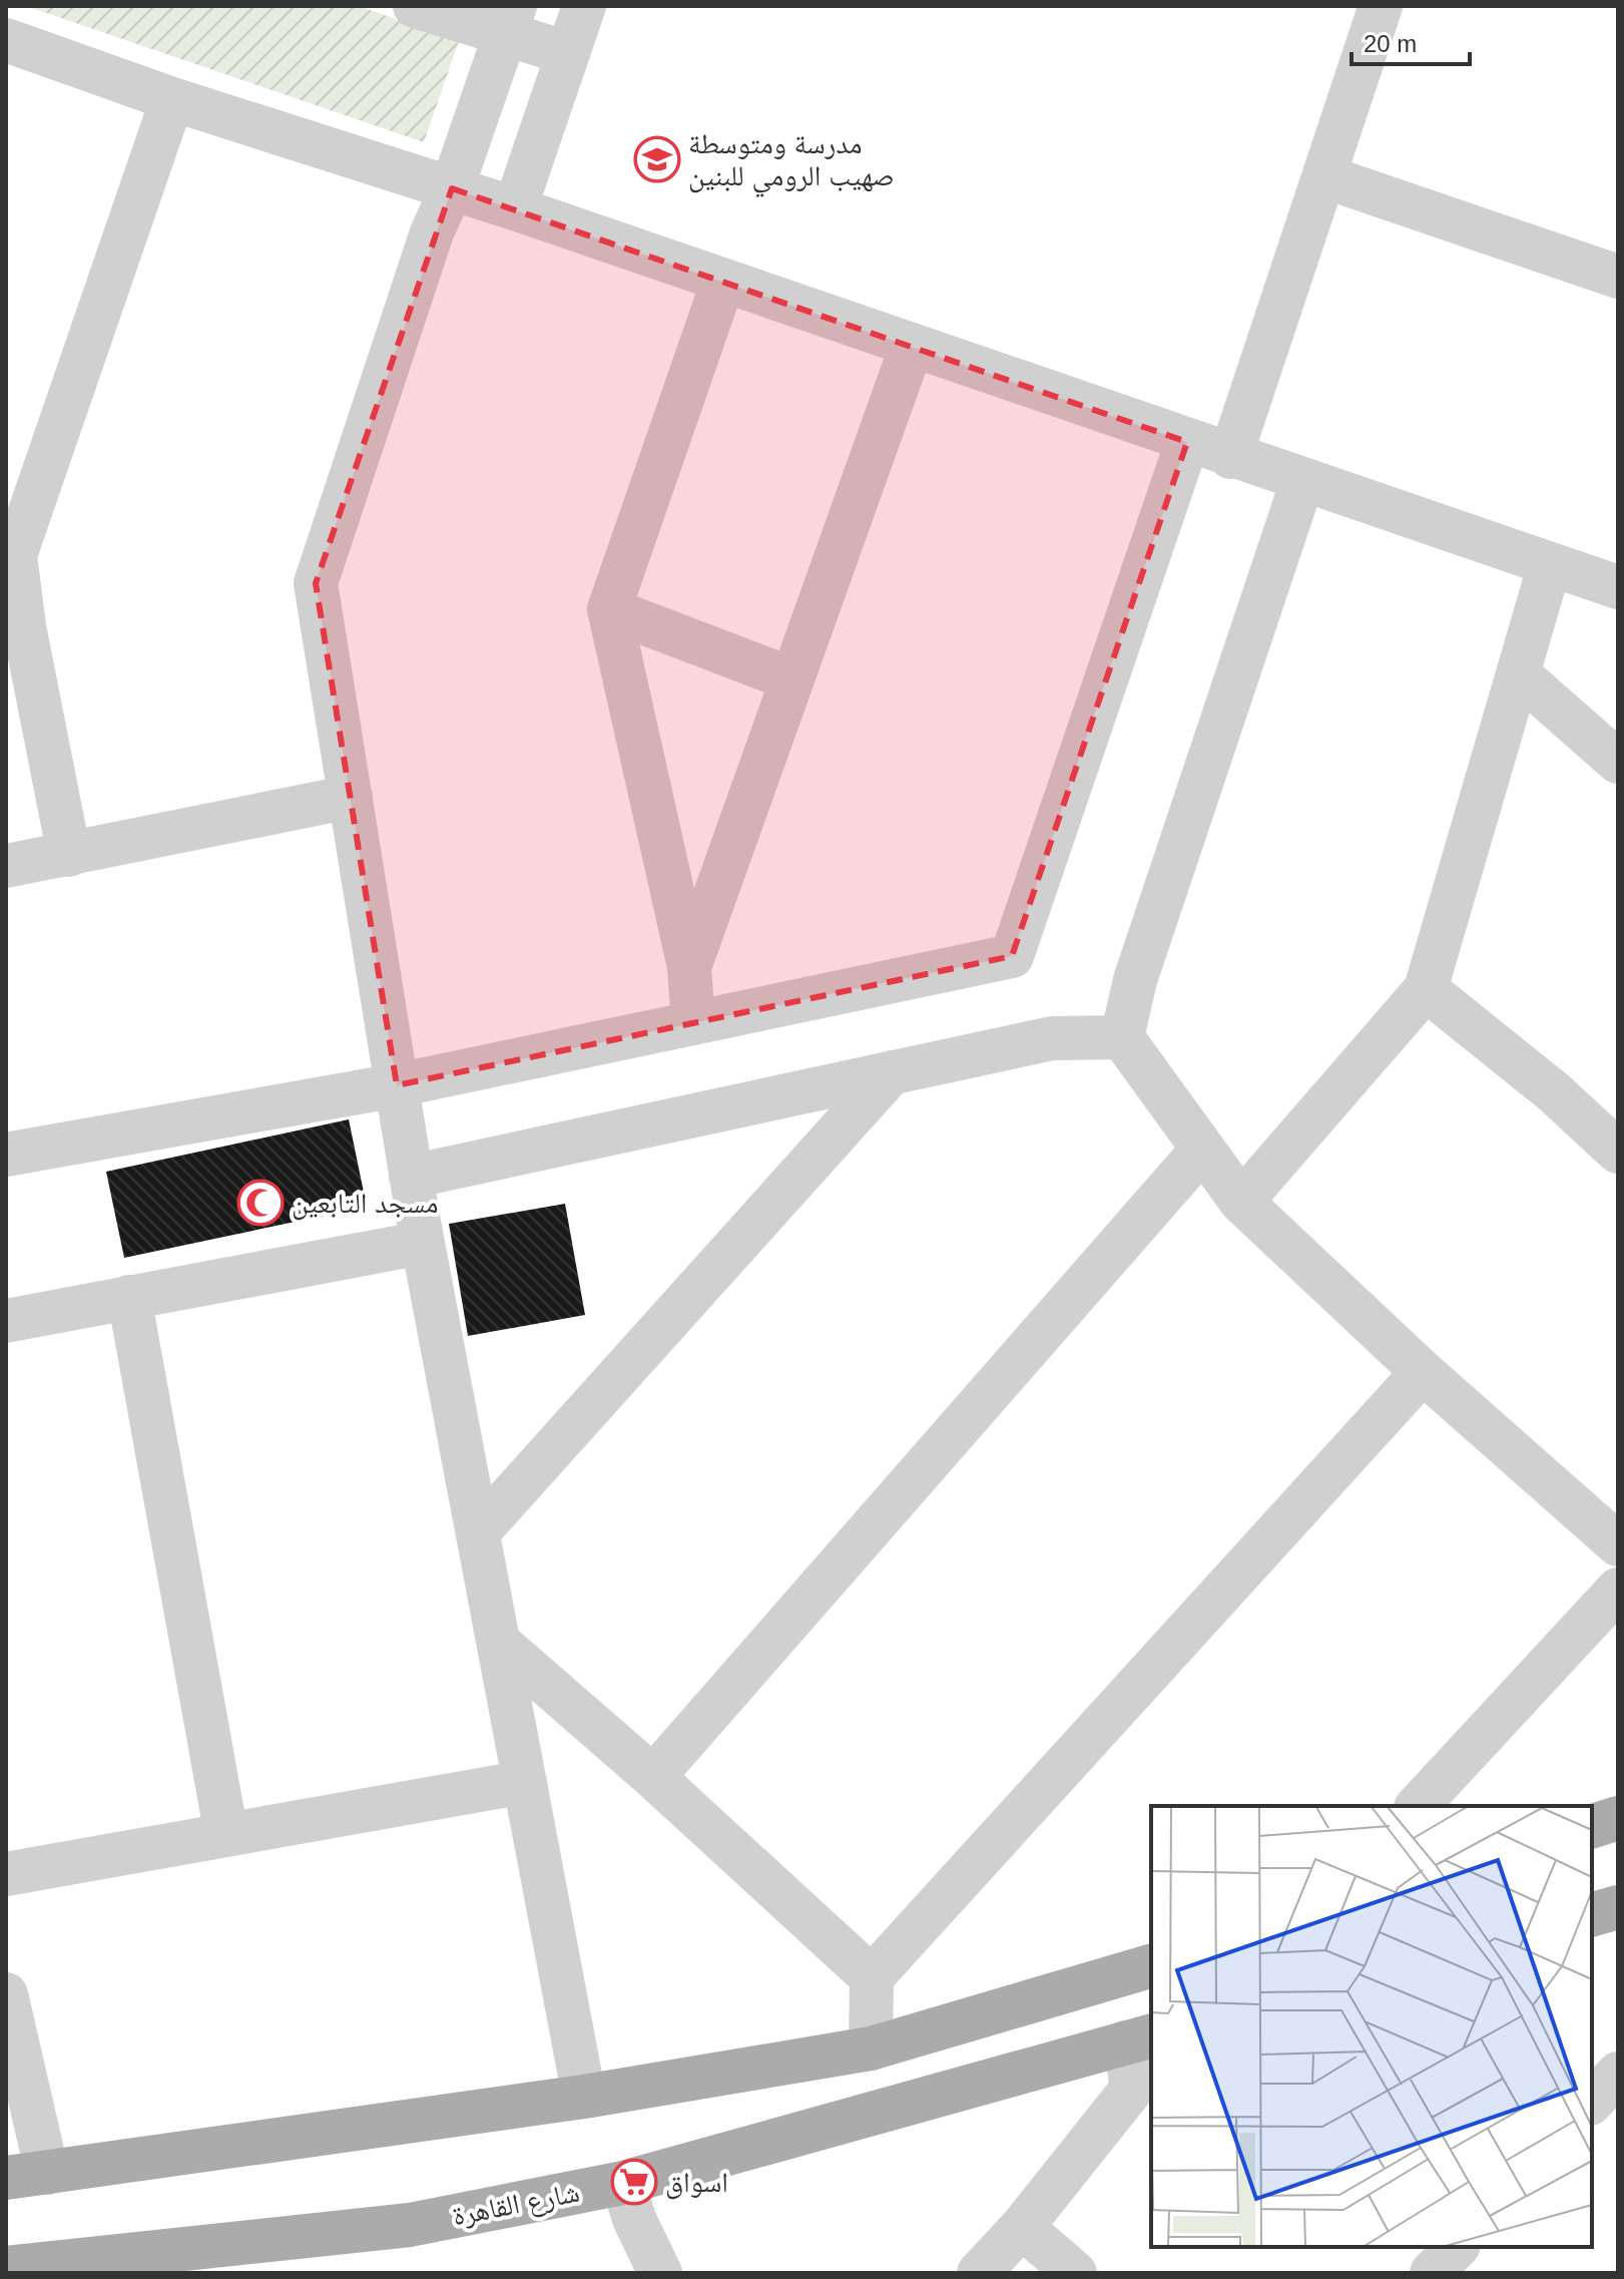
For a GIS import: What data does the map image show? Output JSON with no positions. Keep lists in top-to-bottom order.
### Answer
{
  "streets": {
    "main road": ["شارع القاهرة"]
  },
  "places": {
    "school or university": ["مدرسة ومتوسطة صهيب الرومي للبنين"],
    "mosque": ["مسجد التابعين"],
    "supermarket": ["اسواق"]
  },
  "scale_bar": "20 m"
}
